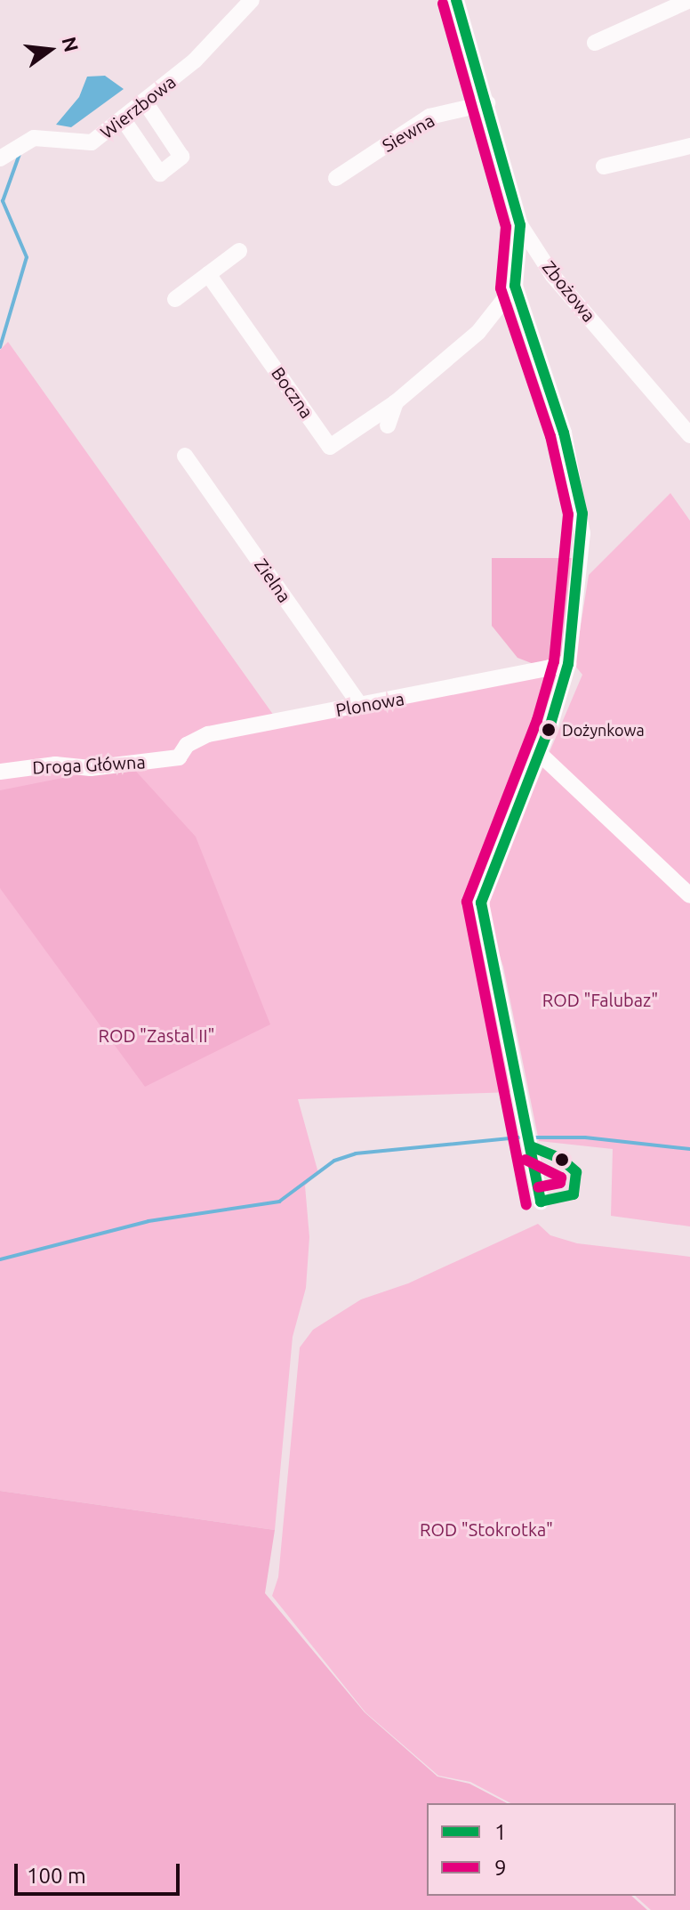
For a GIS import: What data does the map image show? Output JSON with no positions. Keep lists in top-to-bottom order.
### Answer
{
  "streets": {
    "street": [
      "Wierzbowa",
      "Siewna",
      "Zbożowa",
      "Boczna",
      "Zielna",
      "Plonowa",
      "Droga Główna"
    ]
  },
  "crossings": [
    ["Siewna", "Zbożowa"],
    ["Zielna", "Plonowa"],
    ["Plonowa", "Droga Główna"]
  ],
  "parks": ["ROD \"Falubaz\"", "ROD \"Zastal II\"", "ROD \"Stokrotka\""],
  "places": ["Dożynkowa"],
  "lines": ["transit line 1", "transit line 9"],
  "legend": ["1", "9"],
  "scale_bar": "100 m",
  "north": "right"
}
